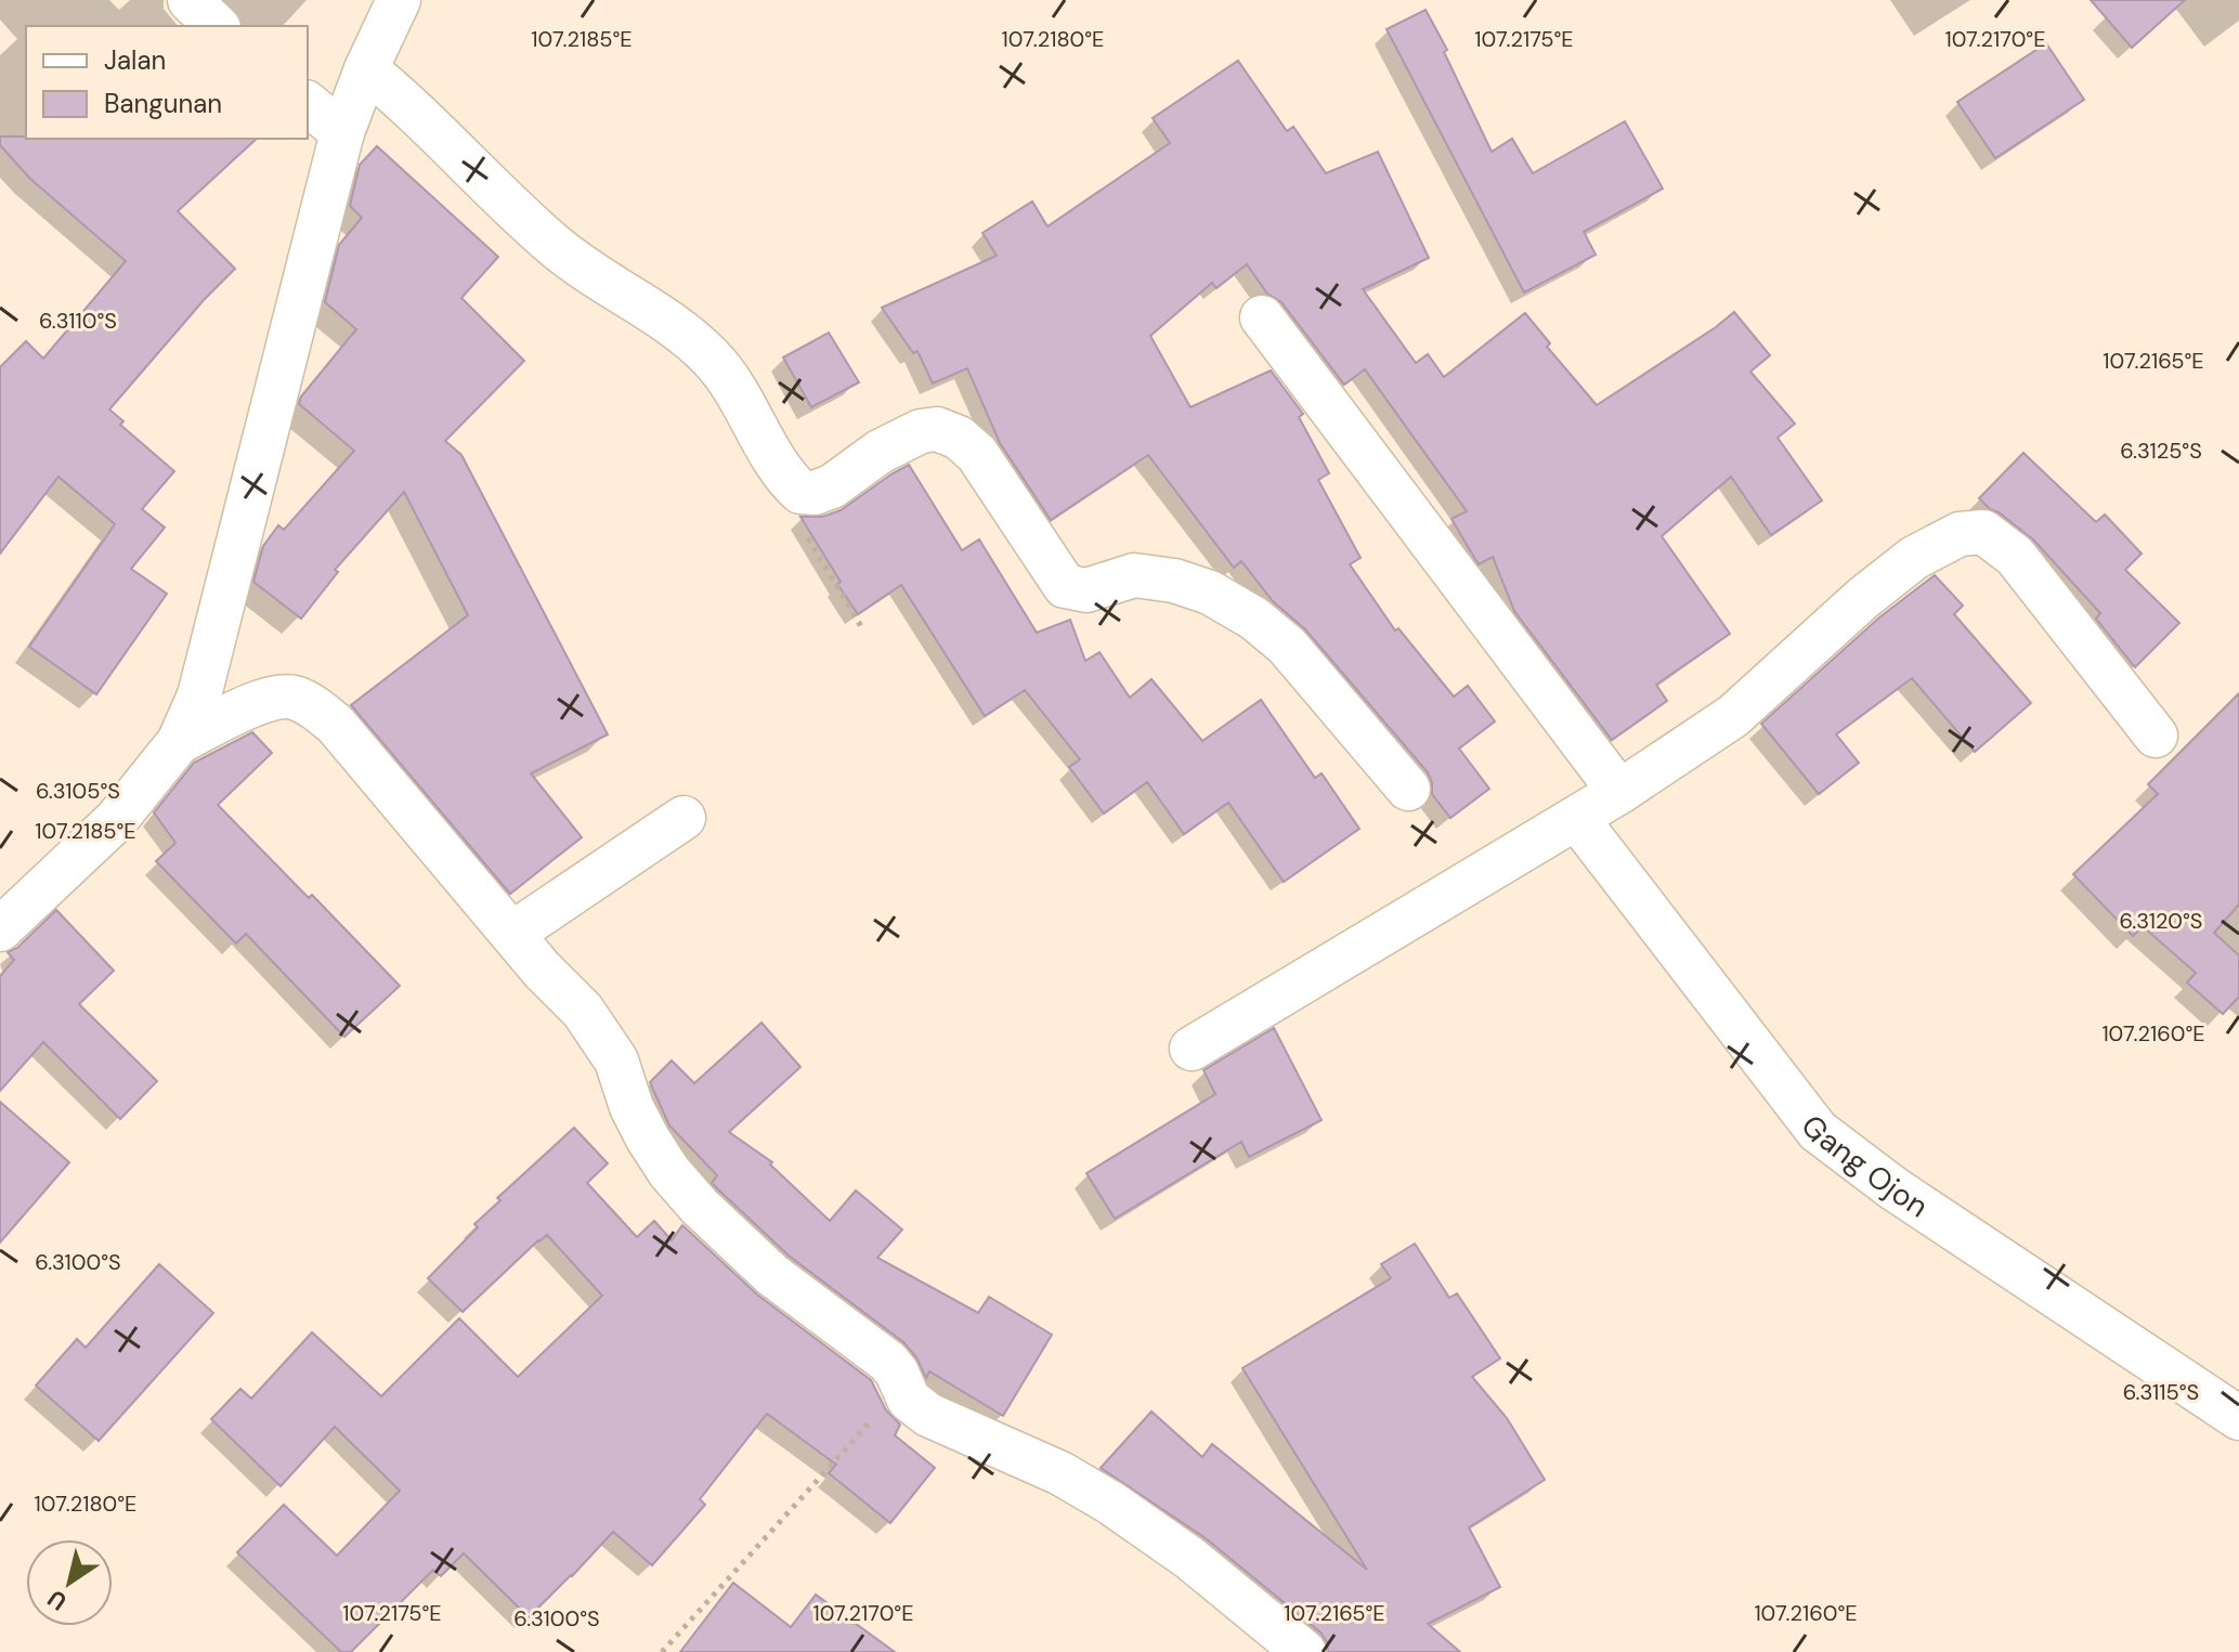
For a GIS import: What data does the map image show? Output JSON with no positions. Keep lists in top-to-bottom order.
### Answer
{
  "streets": {
    "street": ["Gang Ojon"]
  },
  "legend": ["Jalan", "Bangunan"],
  "north": "bottom left",
  "coordinates": [
    "107.2185°E",
    "107.2180°E",
    "107.2175°E",
    "107.2170°E",
    "6.3110°S",
    "107.2165°E",
    "6.3125°S",
    "6.3105°S",
    "6.3120°S",
    "107.2160°E",
    "6.3100°S",
    "6.3115°S"
  ]
}
